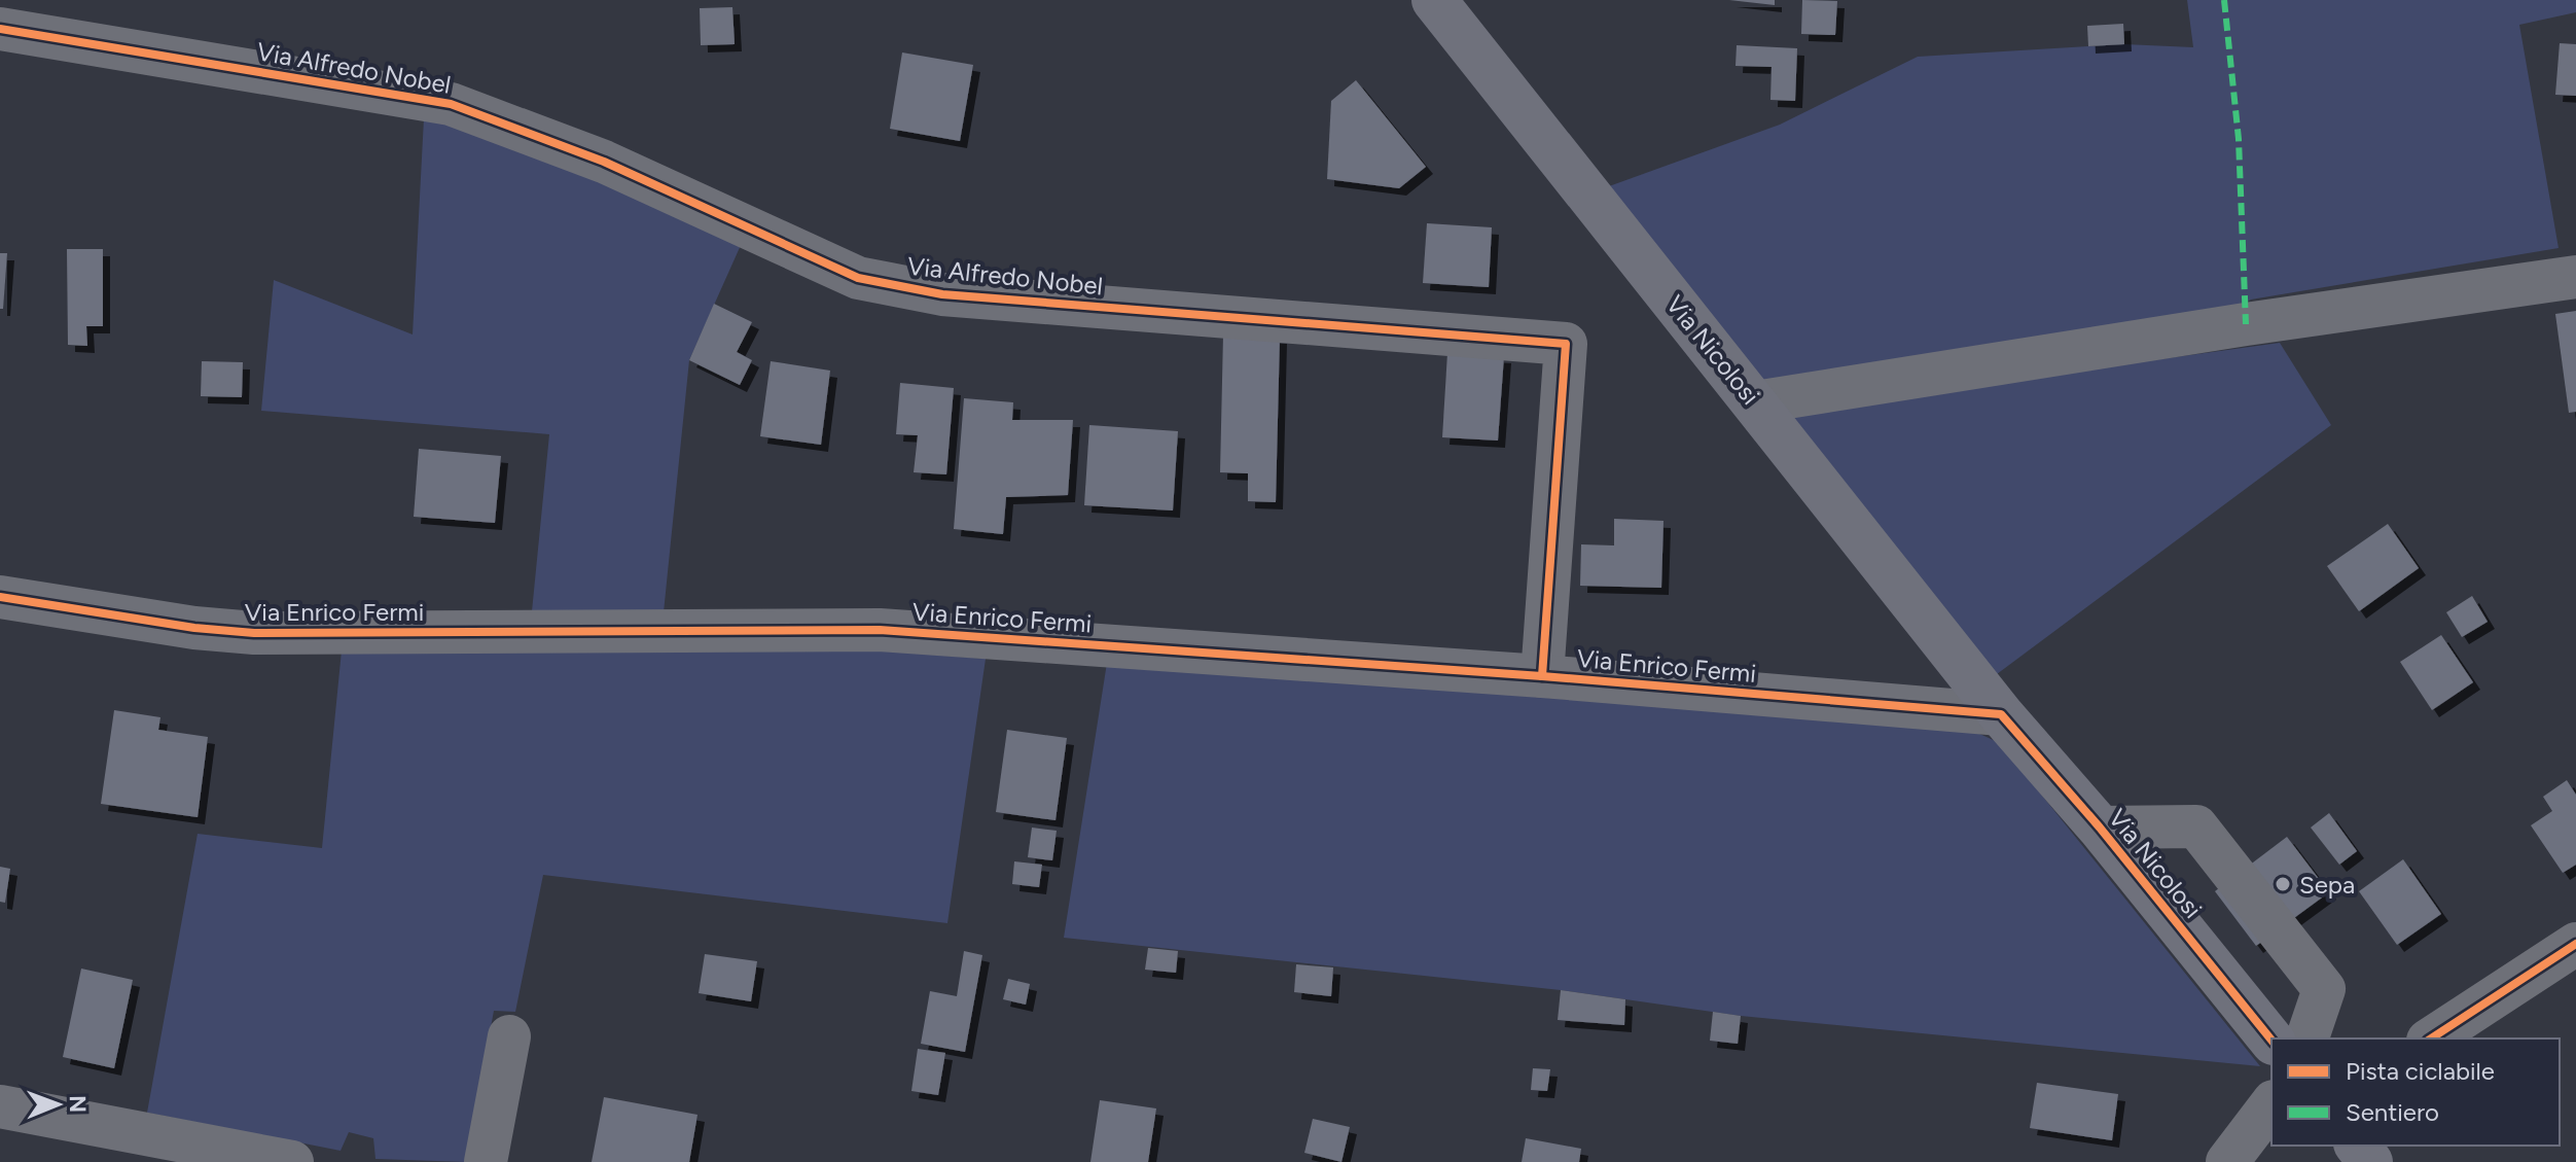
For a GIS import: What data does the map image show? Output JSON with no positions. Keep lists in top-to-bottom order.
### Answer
{
  "streets": {
    "main road": ["Via Nicolosi"],
    "street": ["Via Alfredo Nobel", "Via Enrico Fermi"]
  },
  "crossings": [
    ["Via Alfredo Nobel", "Via Enrico Fermi"],
    ["Via Nicolosi", "Via Enrico Fermi"]
  ],
  "places": ["Sepa"],
  "legend": ["Pista ciclabile", "Sentiero"],
  "north": "right"
}
